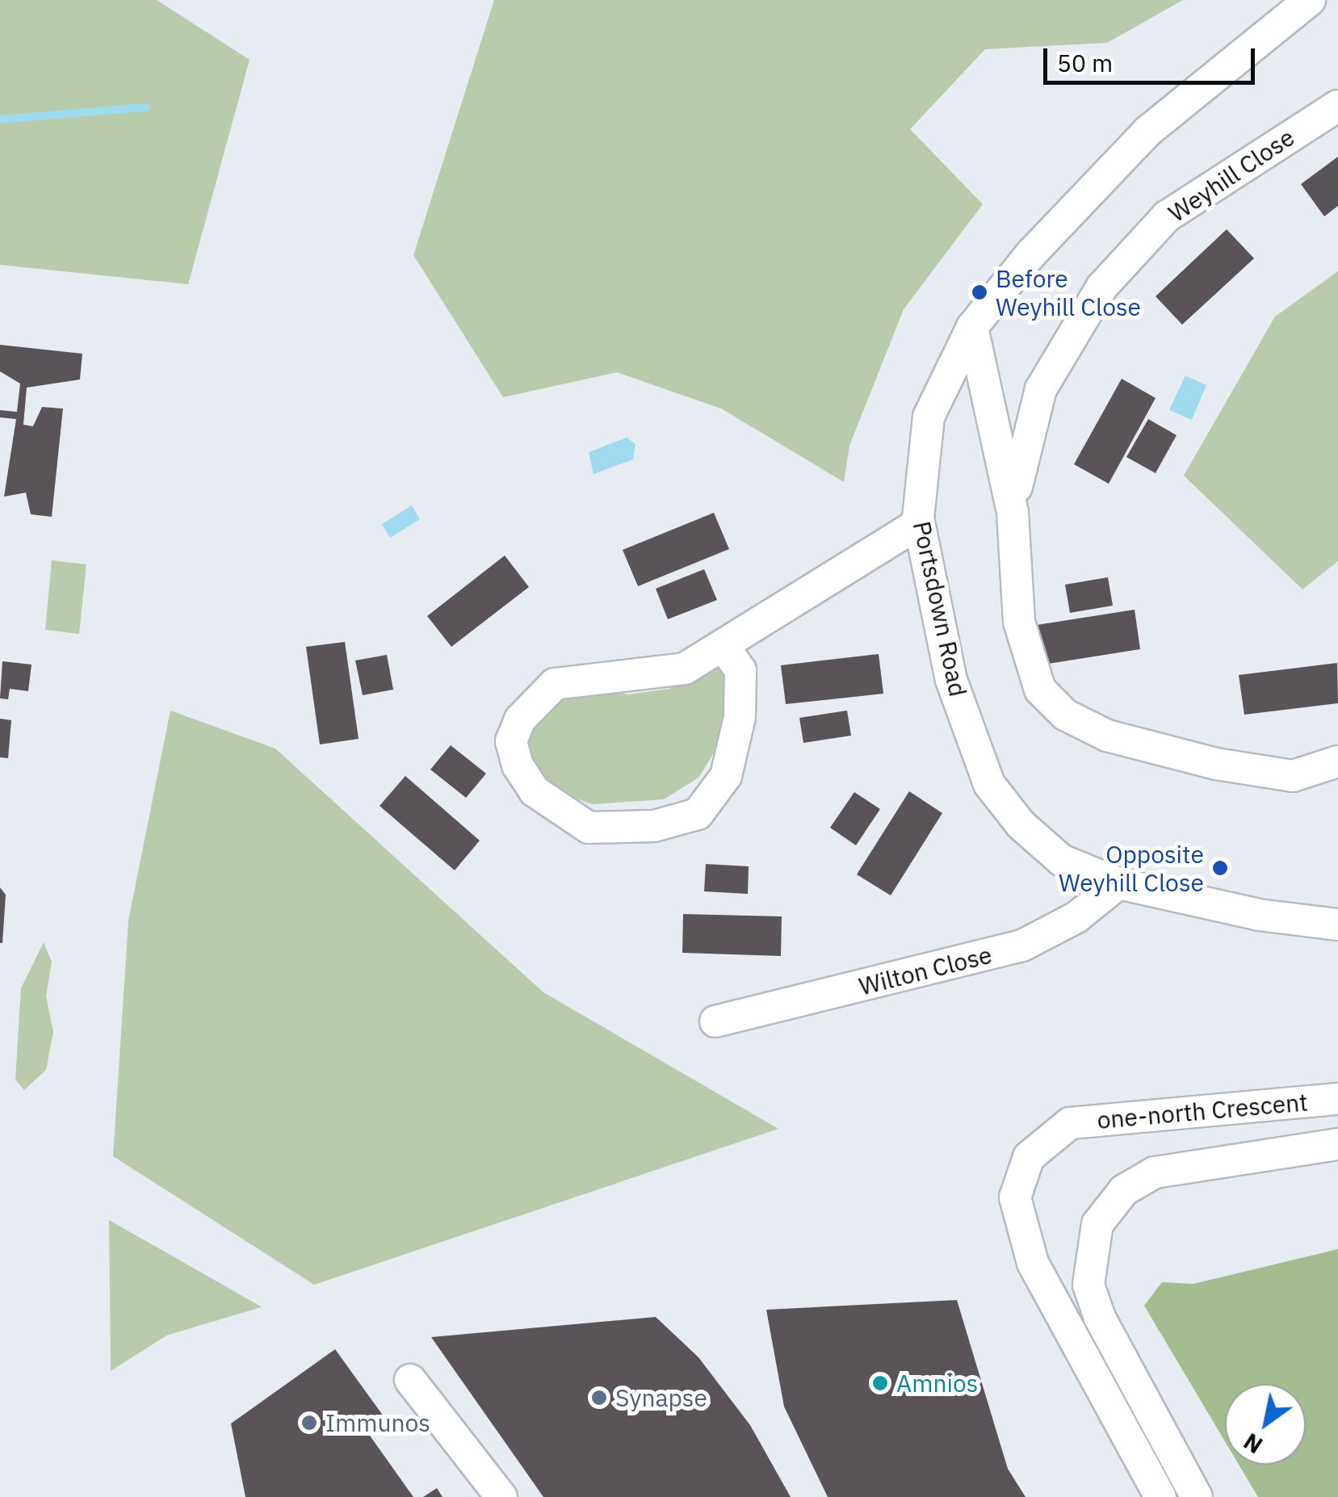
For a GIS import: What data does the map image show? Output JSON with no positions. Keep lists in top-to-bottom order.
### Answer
{
  "streets": {
    "street": [
      "Weyhill Close",
      "Portsdown Road",
      "Wilton Close",
      "one-north Crescent"
    ]
  },
  "crossings": [
    ["Weyhill Close", "Portsdown Road"],
    ["Portsdown Road", "Wilton Close"]
  ],
  "places": [
    "Before Weyhill Close",
    "Opposite Weyhill Close",
    "Amnios",
    "Synapse",
    "Immunos"
  ],
  "scale_bar": "50 m",
  "north": "bottom left"
}
